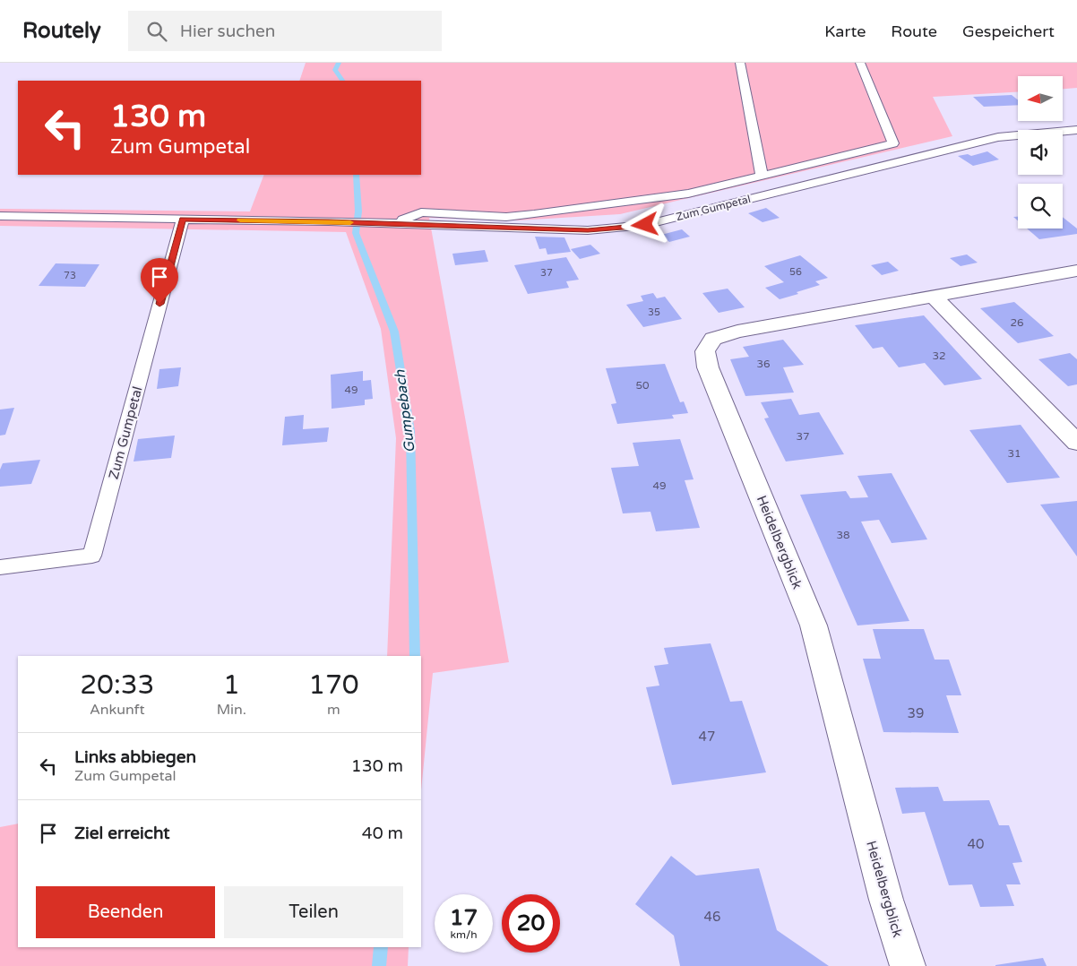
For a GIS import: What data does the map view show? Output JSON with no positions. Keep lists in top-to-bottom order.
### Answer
{
  "streets": {
    "street": ["Heidelbergblick"],
    "lane": ["Zum Gumpetal"]
  },
  "water": ["Gumpebach"],
  "house_numbers": [
    "56",
    "37",
    "73",
    "35",
    "26",
    "32",
    "36",
    "50",
    "49",
    "37",
    "31",
    "49",
    "38",
    "39",
    "47",
    "40",
    "46"
  ],
  "north": "left",
  "page": {
    "header": "Routely",
    "search": "Hier suchen",
    "nav": ["Karte", "Route", "Gespeichert"],
    "turn": ["130 m", "Zum Gumpetal"],
    "eta": [
      "20:33",
      "Ankunft",
      "1",
      "Min.",
      "170",
      "m"
    ],
    "list": [
      {
        "name": "Links abbiegen",
        "note": "Zum Gumpetal",
        "value": "130 m"
      },
      {
        "name": "Ziel erreicht",
        "value": "40 m"
      }
    ],
    "buttons": ["Beenden", "Teilen"],
    "speed": "17 km/h",
    "limit": "20"
  }
}
